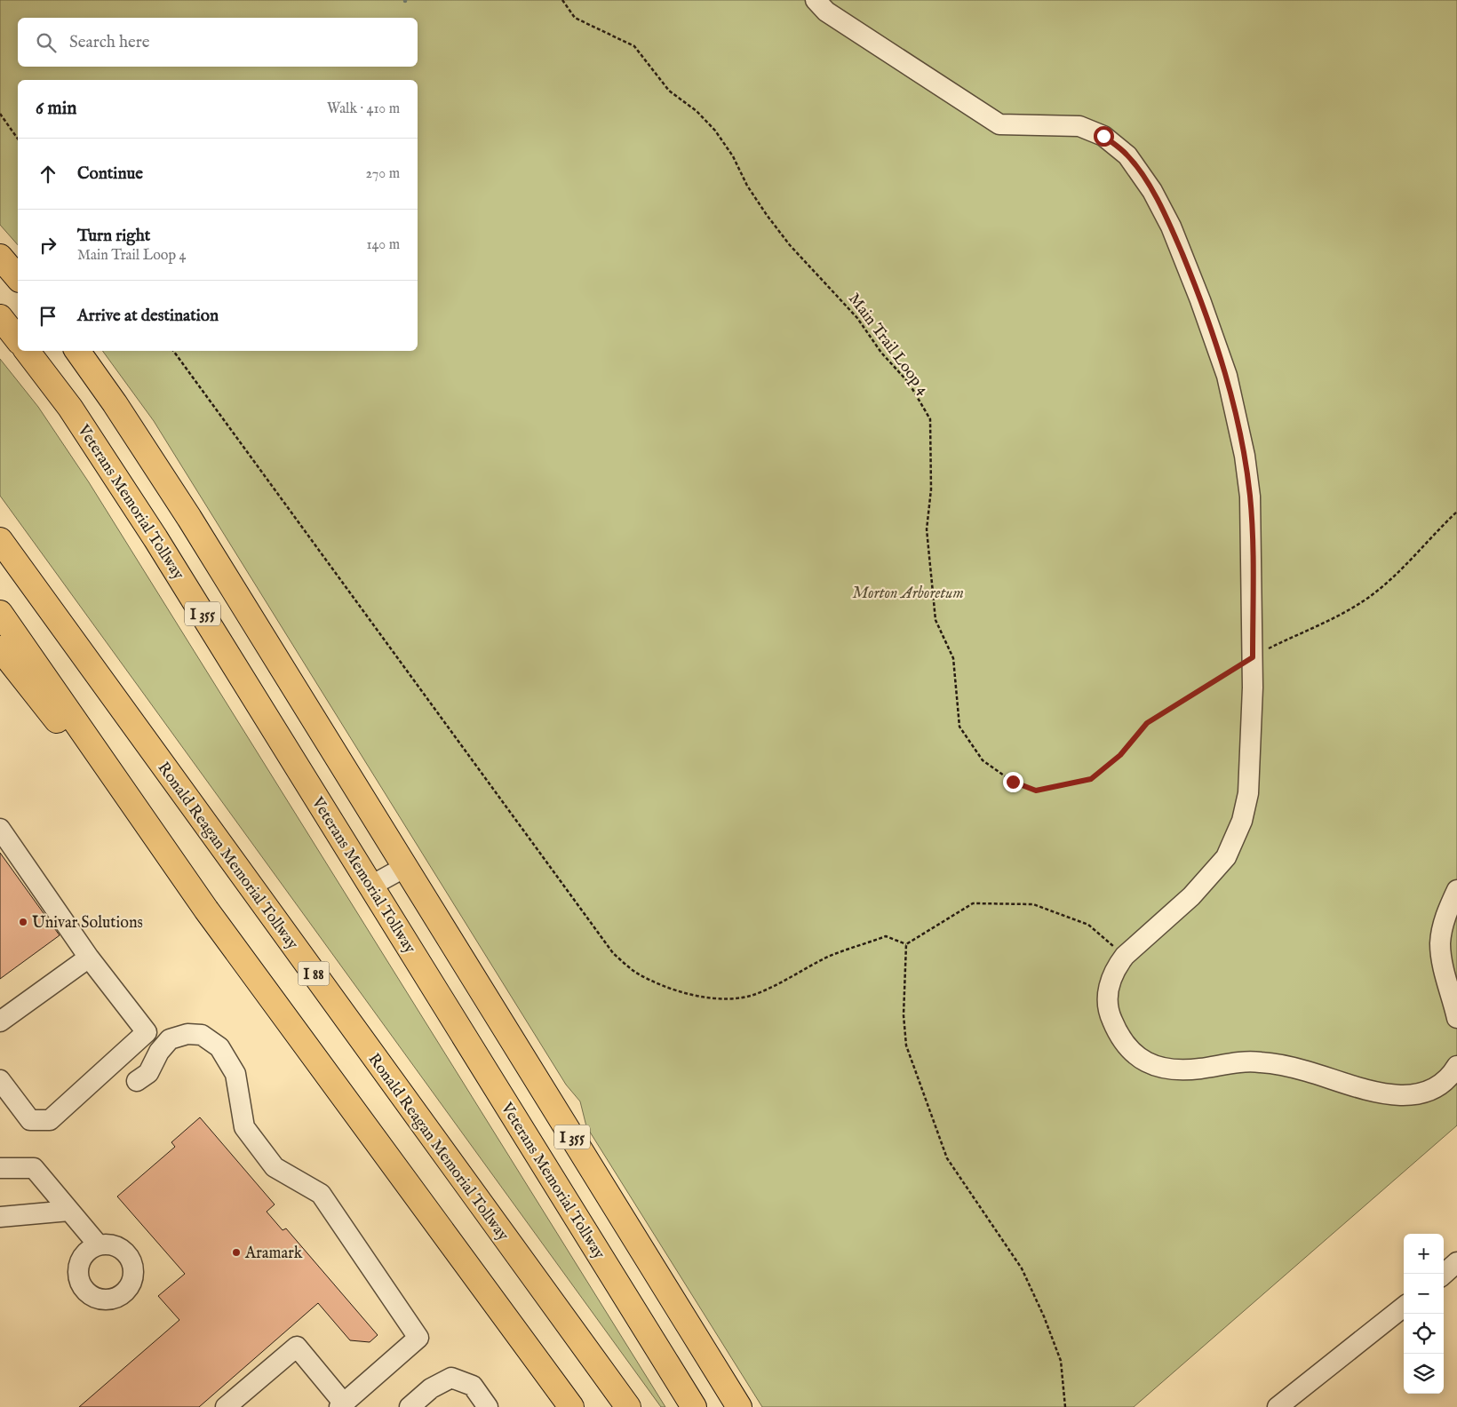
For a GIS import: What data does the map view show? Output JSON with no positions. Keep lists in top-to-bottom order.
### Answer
{
  "streets": {
    "highway": [
      "Veterans Memorial Tollway",
      "I 355",
      "Ronald Reagan Memorial Tollway",
      "I 88"
    ],
    "path": ["Main Trail Loop 4"]
  },
  "parks": ["Morton Arboretum"],
  "places": ["Univar Solutions", "Aramark"],
  "page": {
    "search": "Search here",
    "heading": ["6 min", "Walk · 410 m"],
    "list": [
      ["Continue", "270 m"],
      ["Turn right", "Main Trail Loop 4", "140 m"],
      "Arrive at destination"
    ],
    "map_buttons": ["+", "−"]
  }
}
